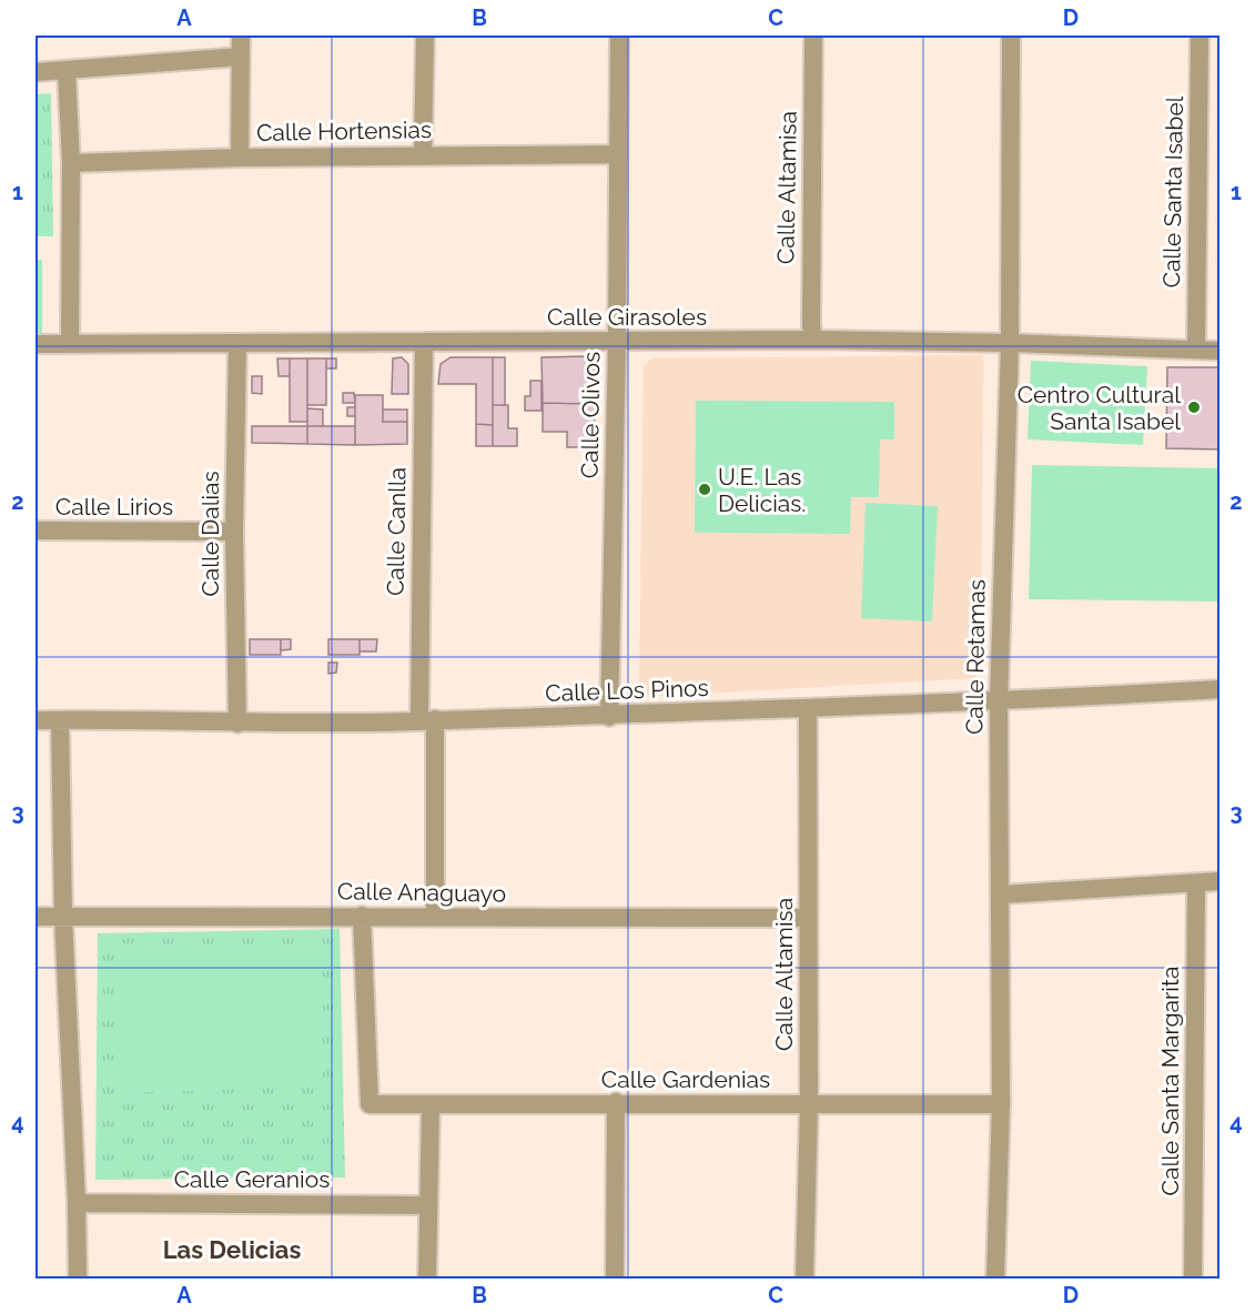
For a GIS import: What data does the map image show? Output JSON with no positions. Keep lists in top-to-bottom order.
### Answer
{
  "streets": {
    "street": [
      "Calle Hortensias",
      "Calle Altamisa",
      "Calle Santa Isabel",
      "Calle Girasoles",
      "Calle Olivos",
      "Calle Lirios",
      "Calle Canlla",
      "Calle Dalias",
      "Calle Retamas",
      "Calle Los Pinos",
      "Calle Anaguayo",
      "Calle Gardenias",
      "Calle Santa Margarita",
      "Calle Geranios"
    ]
  },
  "crossings": [
    ["Calle Hortensias", "Calle Olivos"],
    ["Calle Altamisa", "Calle Girasoles"],
    ["Calle Altamisa", "Calle Los Pinos"],
    ["Calle Altamisa", "Calle Anaguayo"],
    ["Calle Altamisa", "Calle Gardenias"],
    ["Calle Santa Isabel", "Calle Girasoles"],
    ["Calle Girasoles", "Calle Olivos"],
    ["Calle Girasoles", "Calle Canlla"],
    ["Calle Girasoles", "Calle Dalias"],
    ["Calle Girasoles", "Calle Retamas"],
    ["Calle Olivos", "Calle Los Pinos"],
    ["Calle Lirios", "Calle Dalias"],
    ["Calle Canlla", "Calle Los Pinos"],
    ["Calle Canlla", "Calle Anaguayo"],
    ["Calle Dalias", "Calle Los Pinos"],
    ["Calle Retamas", "Calle Los Pinos"],
    ["Calle Retamas", "Calle Gardenias"],
    ["Calle Anaguayo", "Calle Gardenias"]
  ],
  "districts": ["Las Delicias"],
  "places": ["Centro Cultural Santa Isabel", "U.E. Las Delicias."],
  "grid": {
    "columns": [
      "A",
      "B",
      "C",
      "D"
    ],
    "rows": [
      "1",
      "2",
      "3",
      "4"
    ]
  }
}
